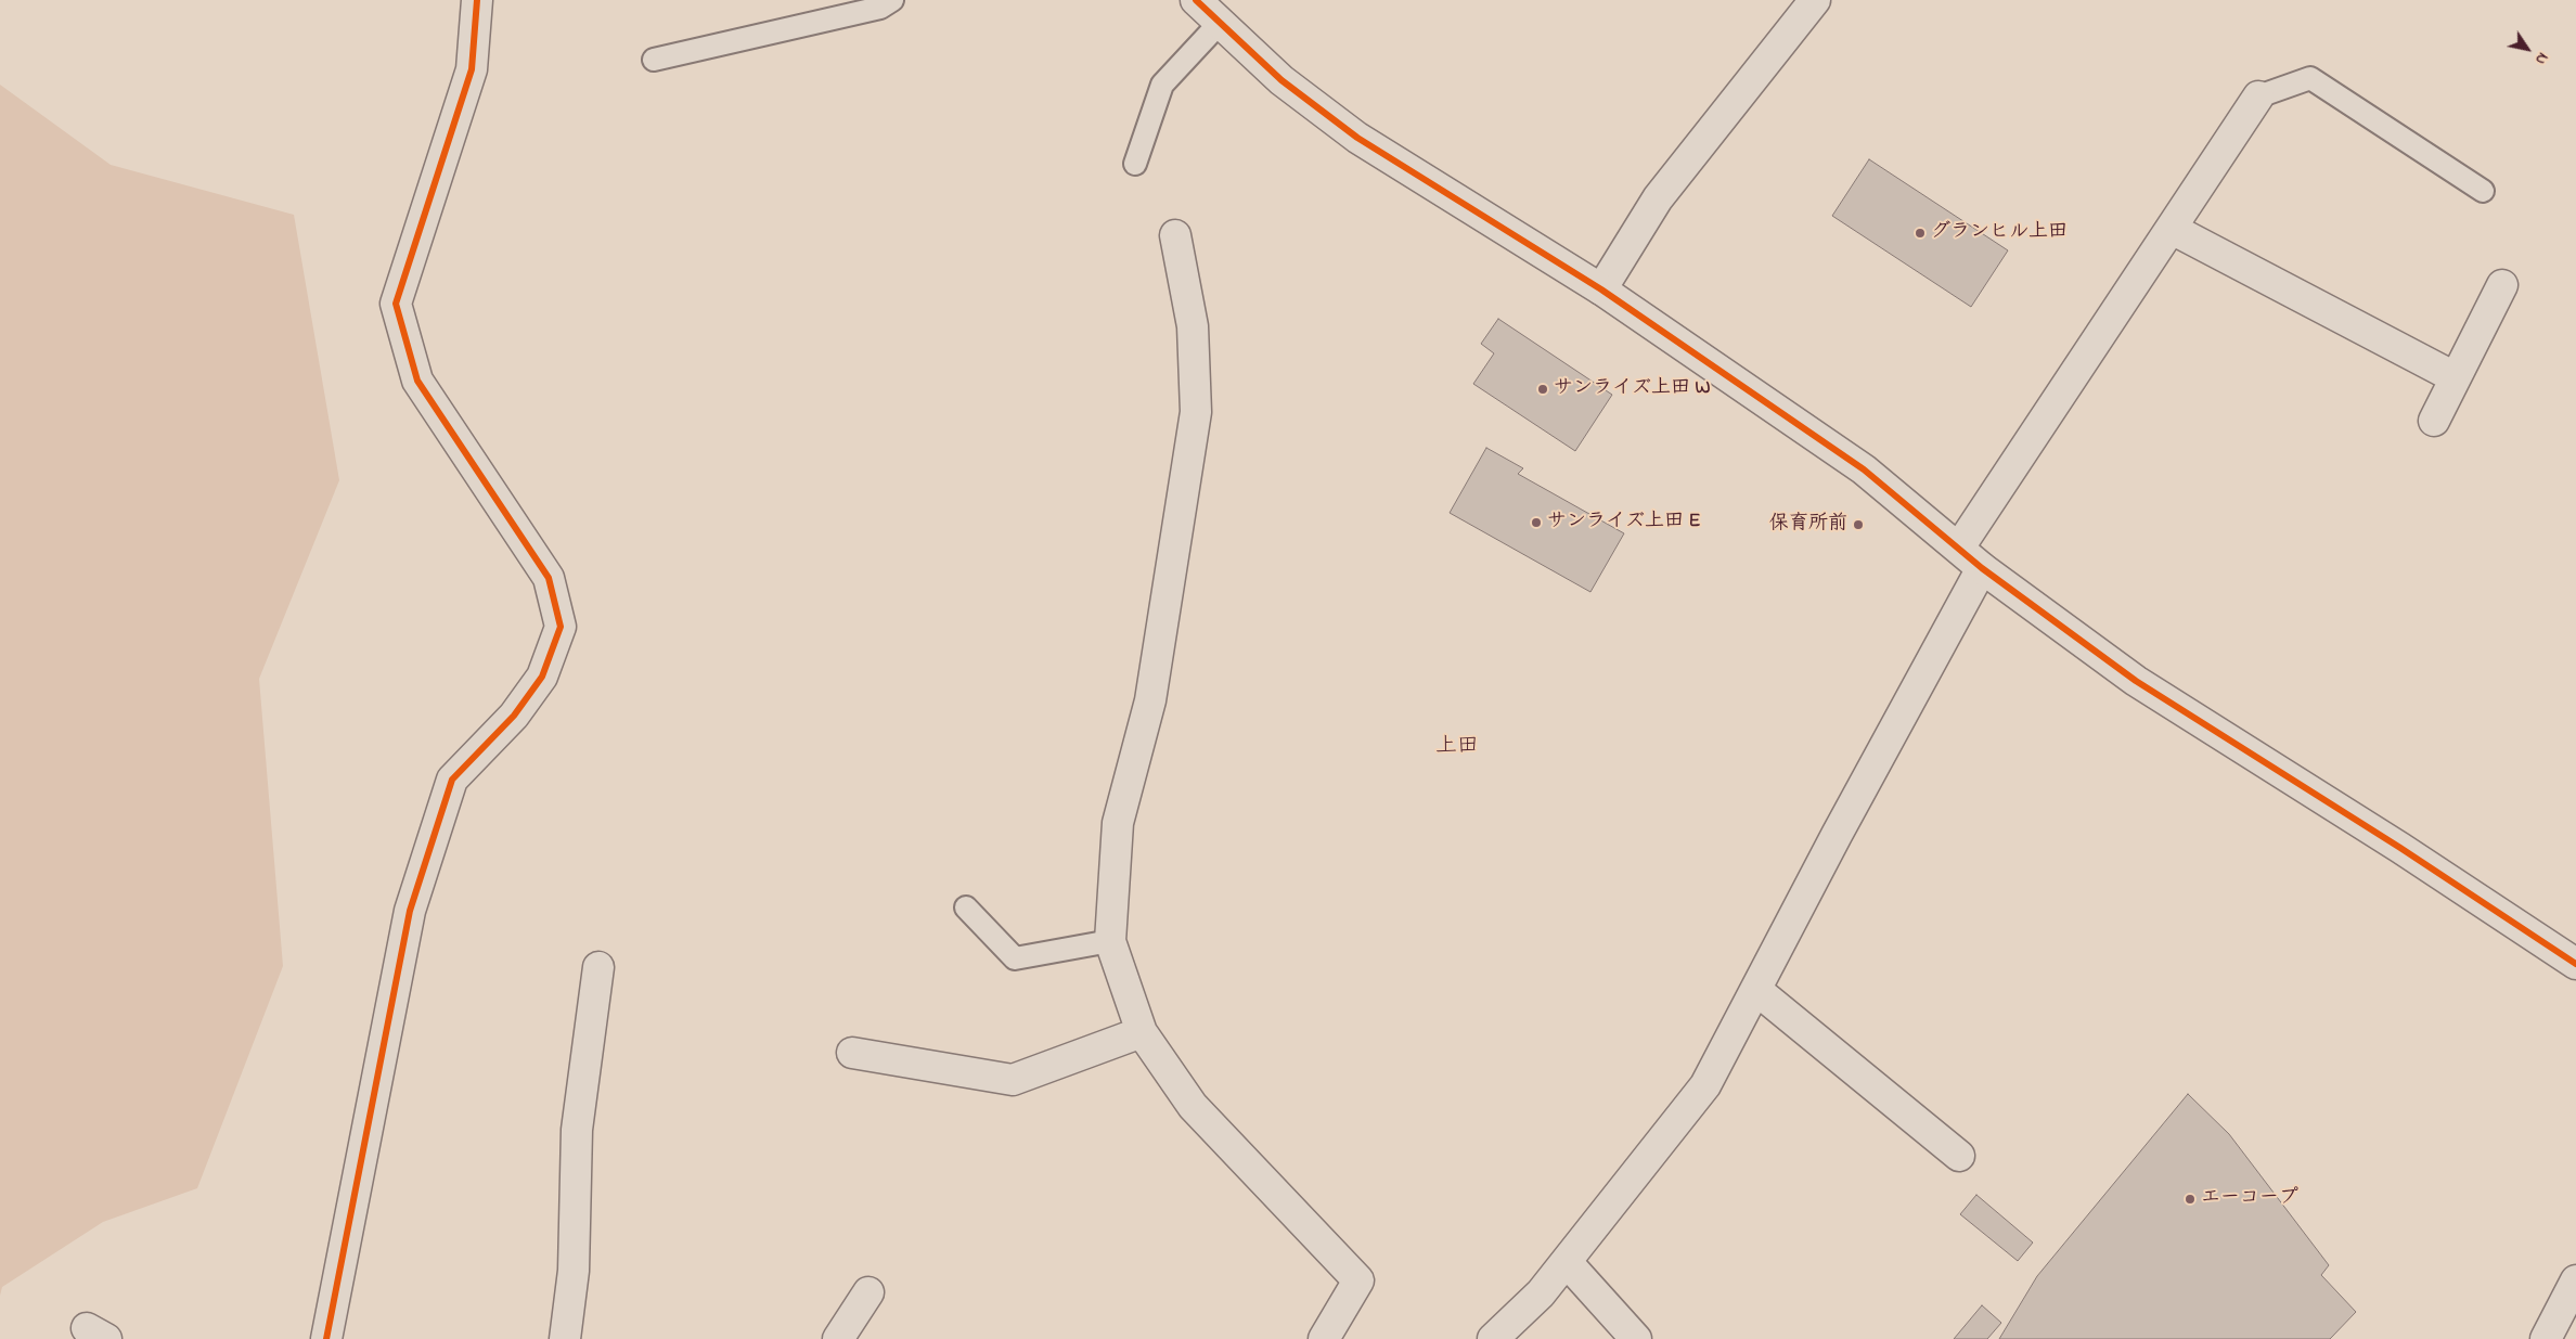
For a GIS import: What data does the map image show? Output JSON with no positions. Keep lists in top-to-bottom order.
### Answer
{
  "districts": ["上田"],
  "places": [
    "グランヒル上田",
    "サンライズ上田 W",
    "サンライズ上田 E",
    "保育所前",
    "エーコープ"
  ],
  "north": "bottom right"
}
